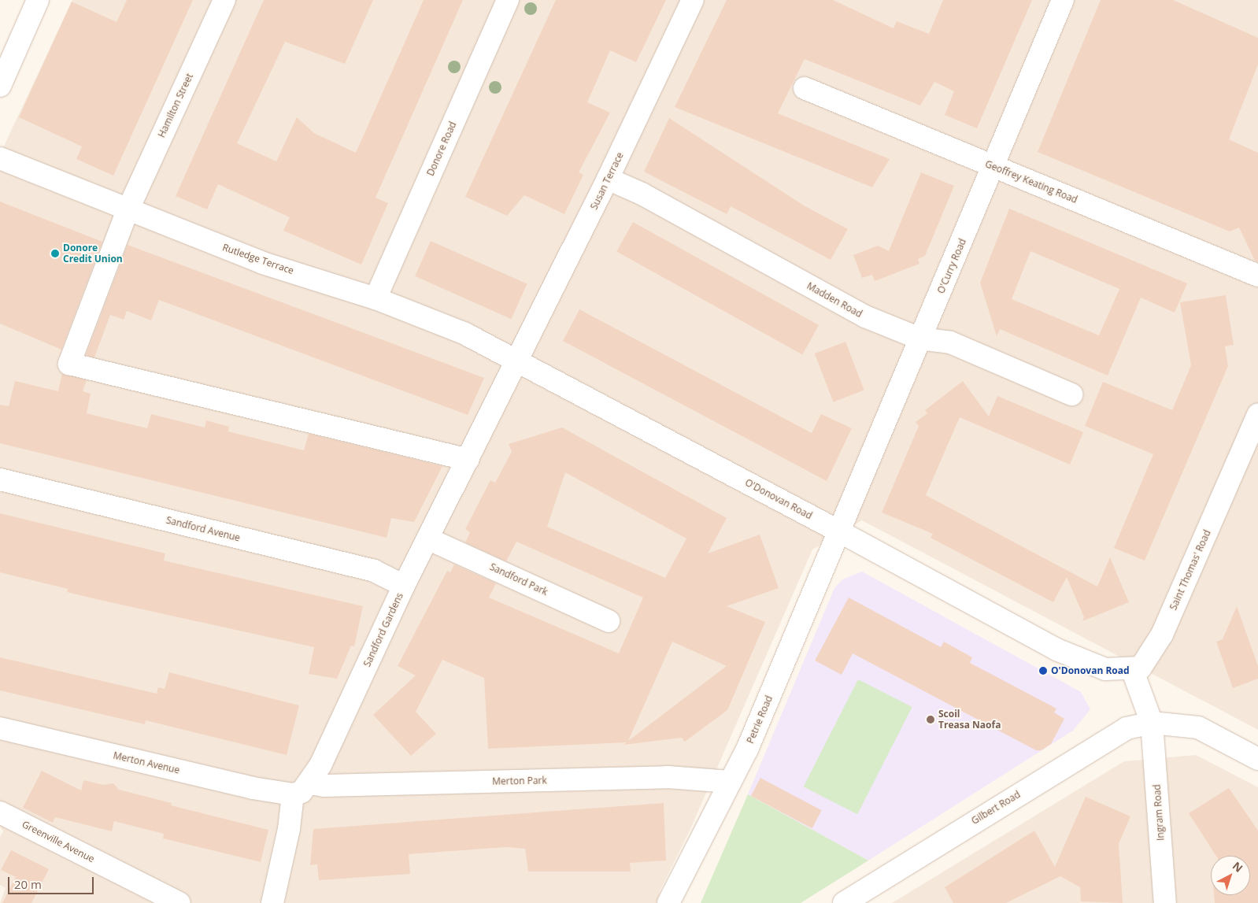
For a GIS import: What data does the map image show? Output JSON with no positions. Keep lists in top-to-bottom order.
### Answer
{
  "streets": {
    "street": [
      "Hamilton Street",
      "Donore Road",
      "Susan Terrace",
      "Geoffrey Keating Road",
      "Rutledge Terrace",
      "O'Curry Road",
      "Madden Road",
      "O'Donovan Road",
      "Sandford Avenue",
      "Saint Thomas' Road",
      "Sandford Park",
      "Sandford Gardens",
      "Petrie Road",
      "Merton Avenue",
      "Merton Park",
      "Gilbert Road",
      "Ingram Road",
      "Greenville Avenue"
    ]
  },
  "crossings": [
    ["Hamilton Street", "Rutledge Terrace"],
    ["Hamilton Street", "Sandford Gardens"],
    ["Donore Road", "Rutledge Terrace"],
    ["Susan Terrace", "Rutledge Terrace"],
    ["Susan Terrace", "Madden Road"],
    ["Susan Terrace", "O'Donovan Road"],
    ["Susan Terrace", "Sandford Gardens"],
    ["Geoffrey Keating Road", "O'Curry Road"],
    ["Rutledge Terrace", "O'Donovan Road"],
    ["Rutledge Terrace", "Sandford Gardens"],
    ["O'Curry Road", "Madden Road"],
    ["O'Curry Road", "O'Donovan Road"],
    ["O'Curry Road", "Petrie Road"],
    ["O'Donovan Road", "Saint Thomas' Road"],
    ["O'Donovan Road", "Sandford Gardens"],
    ["O'Donovan Road", "Petrie Road"],
    ["O'Donovan Road", "Ingram Road"],
    ["Sandford Avenue", "Sandford Gardens"],
    ["Saint Thomas' Road", "Ingram Road"],
    ["Sandford Park", "Sandford Gardens"],
    ["Sandford Gardens", "Merton Avenue"],
    ["Sandford Gardens", "Merton Park"],
    ["Petrie Road", "Merton Park"],
    ["Merton Avenue", "Merton Park"],
    ["Gilbert Road", "Ingram Road"]
  ],
  "places": ["Donore Credit Union", "O'Donovan Road", "Scoil Treasa Naofa"],
  "scale_bar": "20 m",
  "north": "top right"
}
